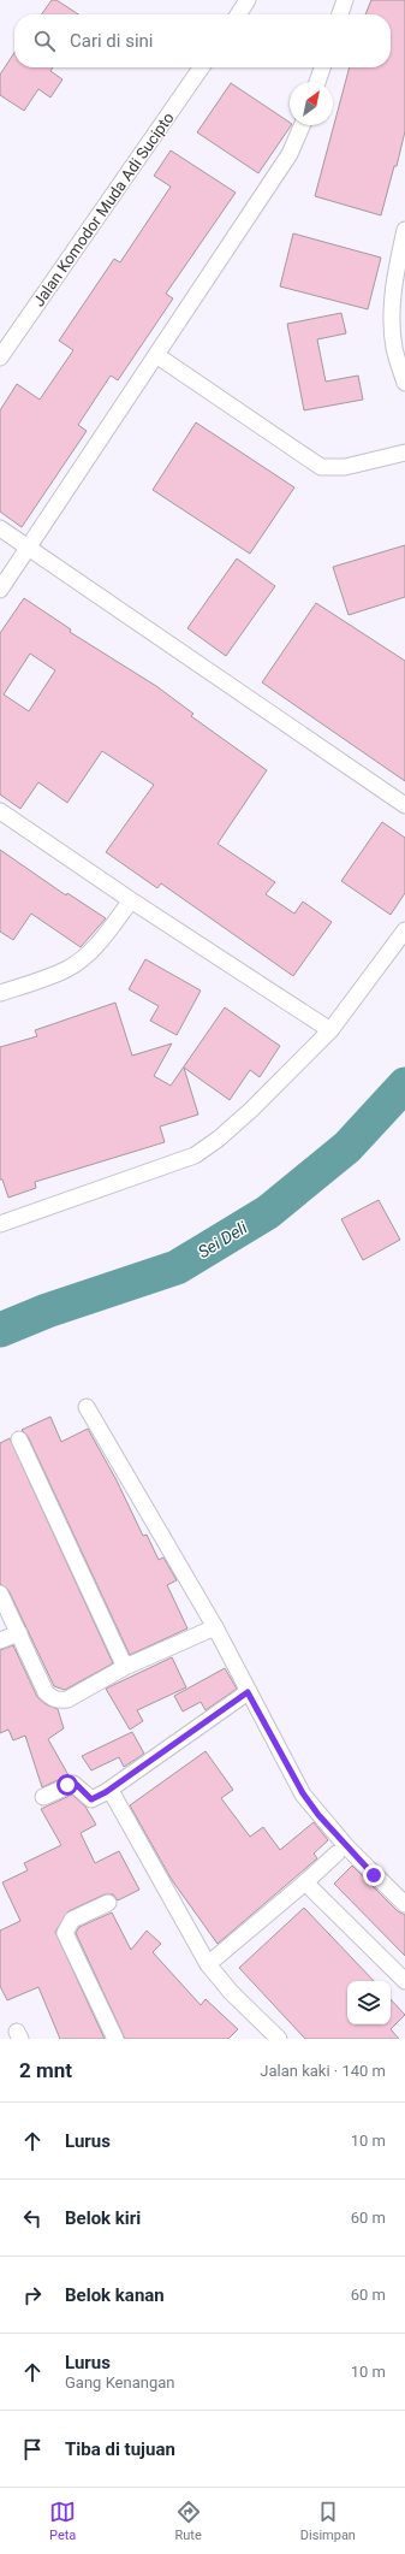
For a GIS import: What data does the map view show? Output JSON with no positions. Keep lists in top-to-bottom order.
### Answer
{
  "streets": {
    "street": ["Jalan Komodor Muda Adi Sucipto"]
  },
  "water": ["Sei Deli"],
  "north": "top right",
  "page": {
    "search": "Cari di sini",
    "heading": ["2 mnt", "Jalan kaki · 140 m"],
    "list": [
      ["Lurus", "10 m"],
      ["Belok kiri", "60 m"],
      ["Belok kanan", "60 m"],
      ["Lurus", "Gang Kenangan", "10 m"],
      "Tiba di tujuan"
    ],
    "nav": ["Peta", "Rute", "Disimpan"]
  }
}
